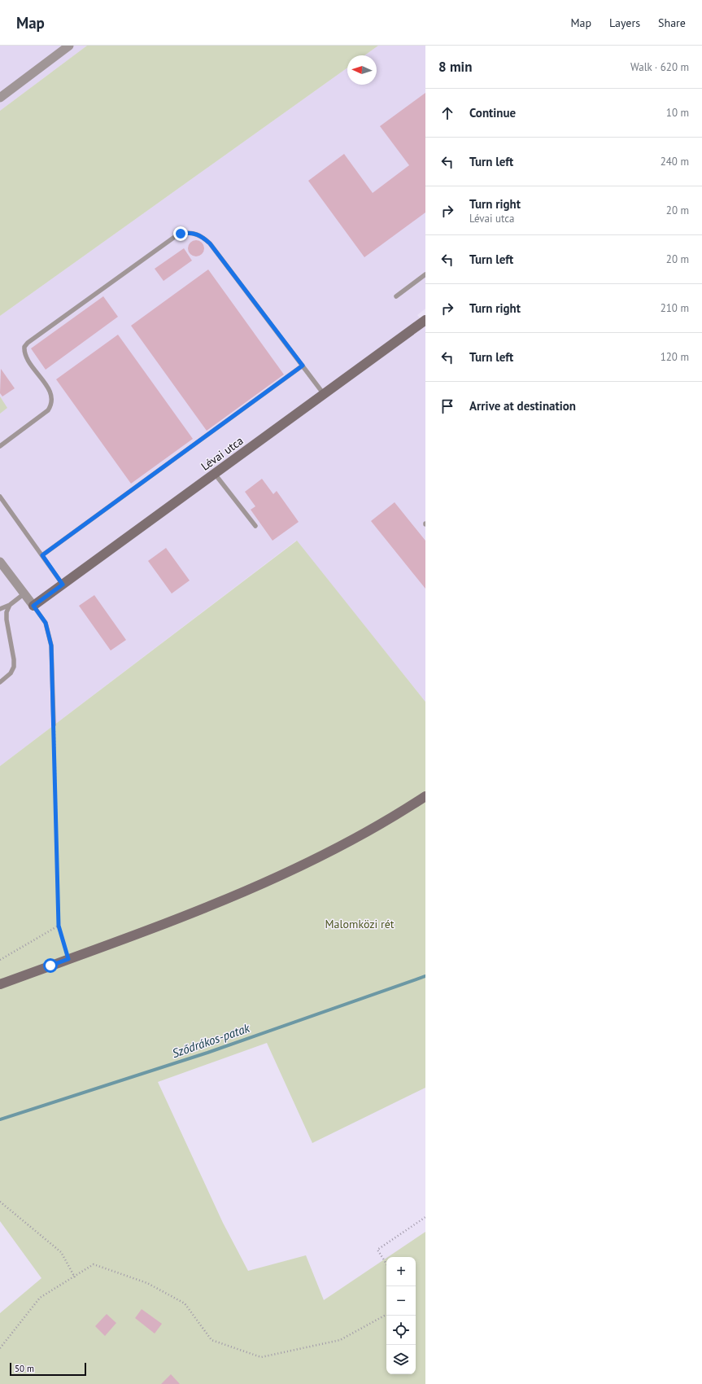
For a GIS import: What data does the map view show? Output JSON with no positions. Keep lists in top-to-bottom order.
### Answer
{
  "streets": {
    "street": ["Lévai utca"]
  },
  "water": ["Sződrákos-patak"],
  "parks": ["Malomközi rét"],
  "scale_bar": "50 m",
  "north": "left",
  "page": {
    "header": "Map",
    "nav": ["Map", "Layers", "Share"],
    "heading": ["8 min", "Walk · 620 m"],
    "list": [
      ["Continue", "10 m"],
      ["Turn left", "240 m"],
      ["Turn right", "Lévai utca", "20 m"],
      ["Turn left", "20 m"],
      ["Turn right", "210 m"],
      ["Turn left", "120 m"],
      "Arrive at destination"
    ],
    "map_buttons": ["+", "−"],
    "scale": "50 m"
  }
}
